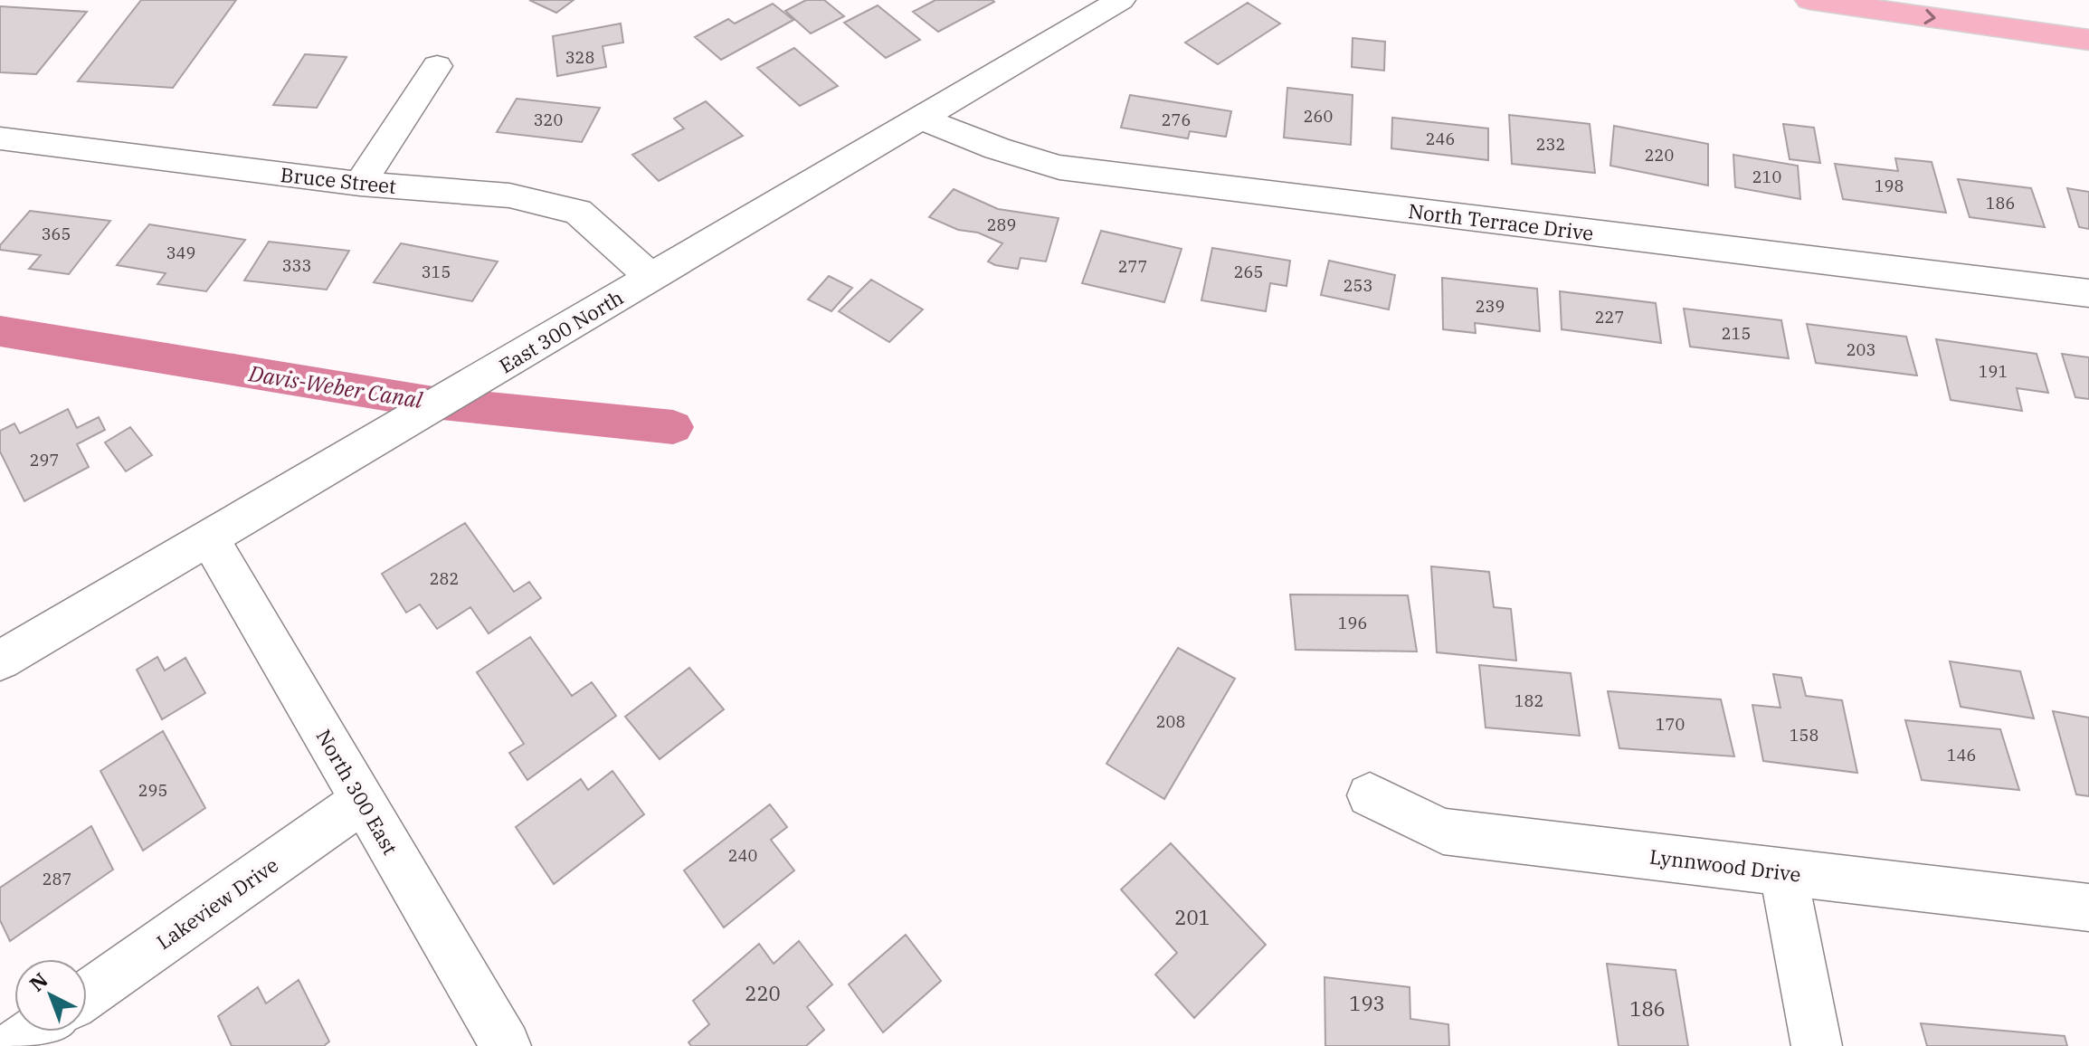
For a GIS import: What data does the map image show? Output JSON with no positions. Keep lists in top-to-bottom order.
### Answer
{
  "streets": {
    "street": [
      "Bruce Street",
      "North Terrace Drive",
      "East 300 North",
      "North 300 East",
      "Lynnwood Drive",
      "Lakeview Drive"
    ]
  },
  "crossings": [
    ["Bruce Street", "East 300 North"],
    ["North Terrace Drive", "East 300 North"],
    ["East 300 North", "North 300 East"],
    ["North 300 East", "Lakeview Drive"]
  ],
  "water": ["Davis-Weber Canal"],
  "house_numbers": [
    "328",
    "260",
    "320",
    "276",
    "246",
    "232",
    "220",
    "210",
    "198",
    "186",
    "289",
    "365",
    "349",
    "333",
    "277",
    "315",
    "265",
    "253",
    "239",
    "227",
    "215",
    "203",
    "191",
    "297",
    "282",
    "196",
    "182",
    "208",
    "170",
    "158",
    "146",
    "295",
    "240",
    "287",
    "201",
    "220",
    "193",
    "186"
  ],
  "north": "top left"
}
